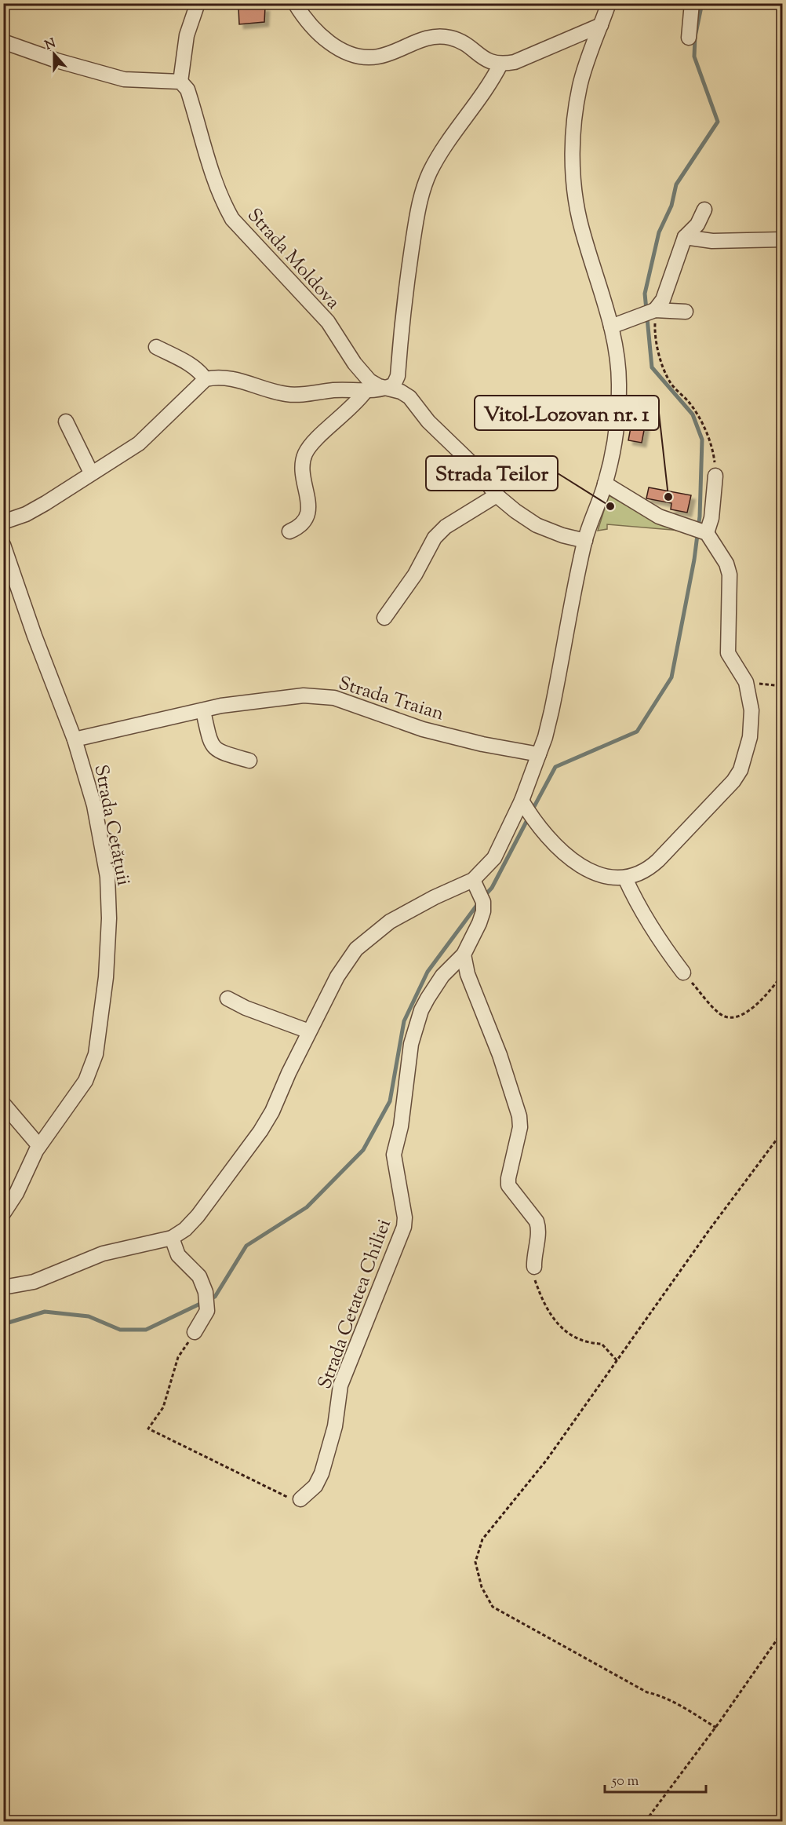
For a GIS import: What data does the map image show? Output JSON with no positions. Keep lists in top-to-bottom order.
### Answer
{
  "streets": {
    "street": [
      "Strada Moldova",
      "Strada Traian",
      "Strada Cetățuii",
      "Strada Cetatea Chiliei"
    ]
  },
  "crossings": [
    ["Strada Traian", "Strada Cetățuii"]
  ],
  "places": ["Vitol-Lozovan nr. 1", "Strada Teilor"],
  "scale_bar": "50 m",
  "north": "top"
}
